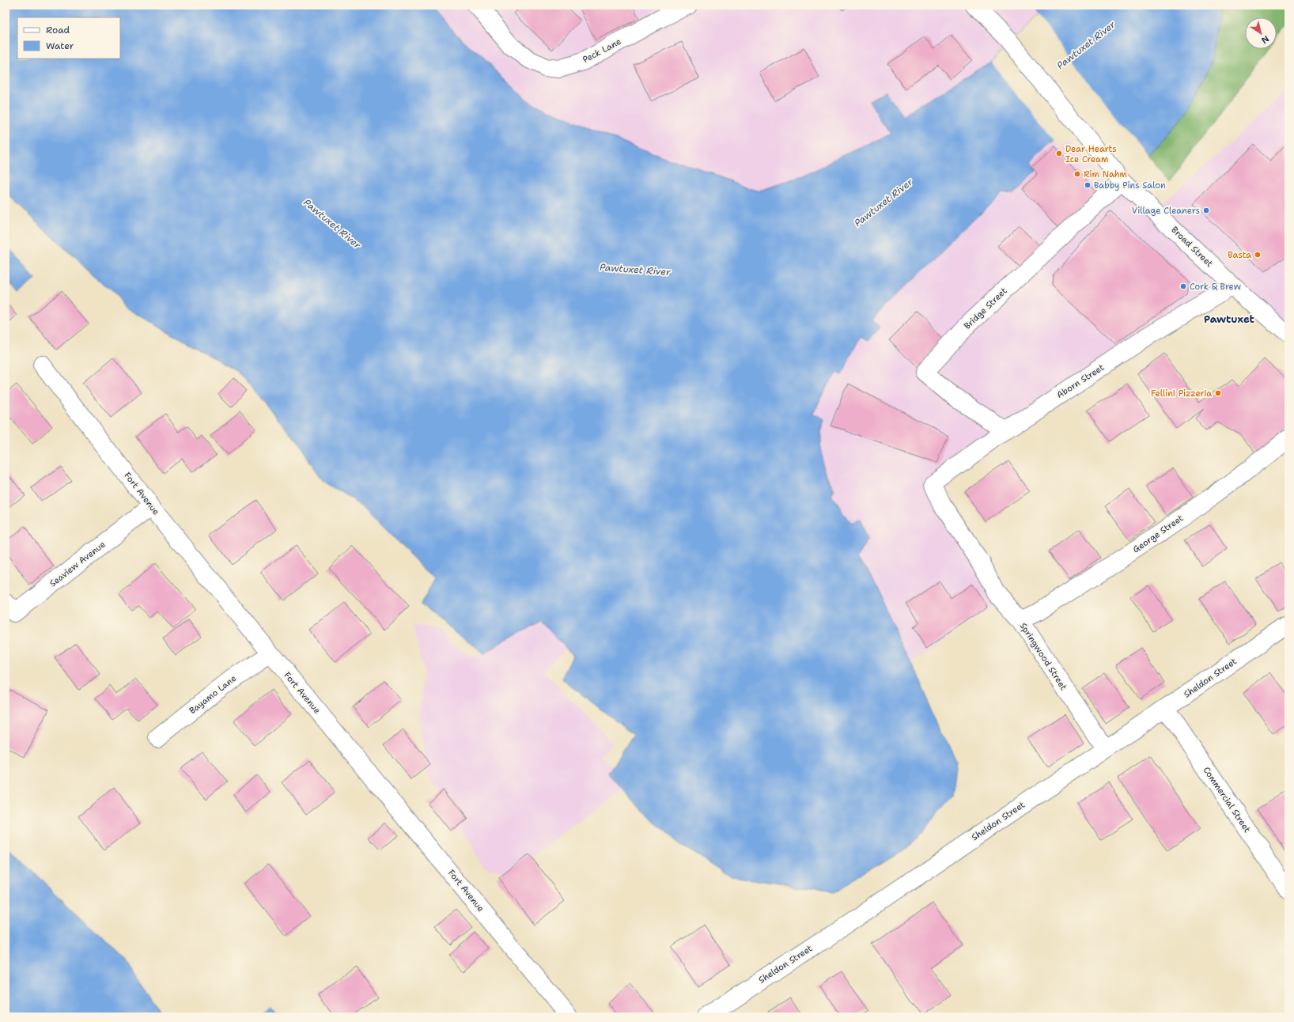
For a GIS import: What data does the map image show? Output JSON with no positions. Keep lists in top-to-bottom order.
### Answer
{
  "streets": {
    "street": [
      "Peck Lane",
      "Broad Street",
      "Bridge Street",
      "Aborn Street",
      "Fort Avenue",
      "George Street",
      "Seaview Avenue",
      "Springwood Street",
      "Sheldon Street",
      "Bayamo Lane",
      "Commercial Street"
    ]
  },
  "crossings": [
    ["Broad Street", "Bridge Street"],
    ["Broad Street", "Aborn Street"],
    ["Bridge Street", "Aborn Street"],
    ["Aborn Street", "Springwood Street"],
    ["Fort Avenue", "Seaview Avenue"],
    ["Fort Avenue", "Bayamo Lane"],
    ["George Street", "Springwood Street"],
    ["Springwood Street", "Sheldon Street"],
    ["Sheldon Street", "Commercial Street"]
  ],
  "districts": ["Pawtuxet"],
  "water": ["Pawtuxet River"],
  "places": [
    "Dear Hearts Ice Cream",
    "Rim Nahm",
    "Babby Pins Salon",
    "Village Cleaners",
    "Basta",
    "Cork & Brew",
    "Fellini Pizzeria"
  ],
  "legend": ["Road", "Water"],
  "north": "bottom right"
}
